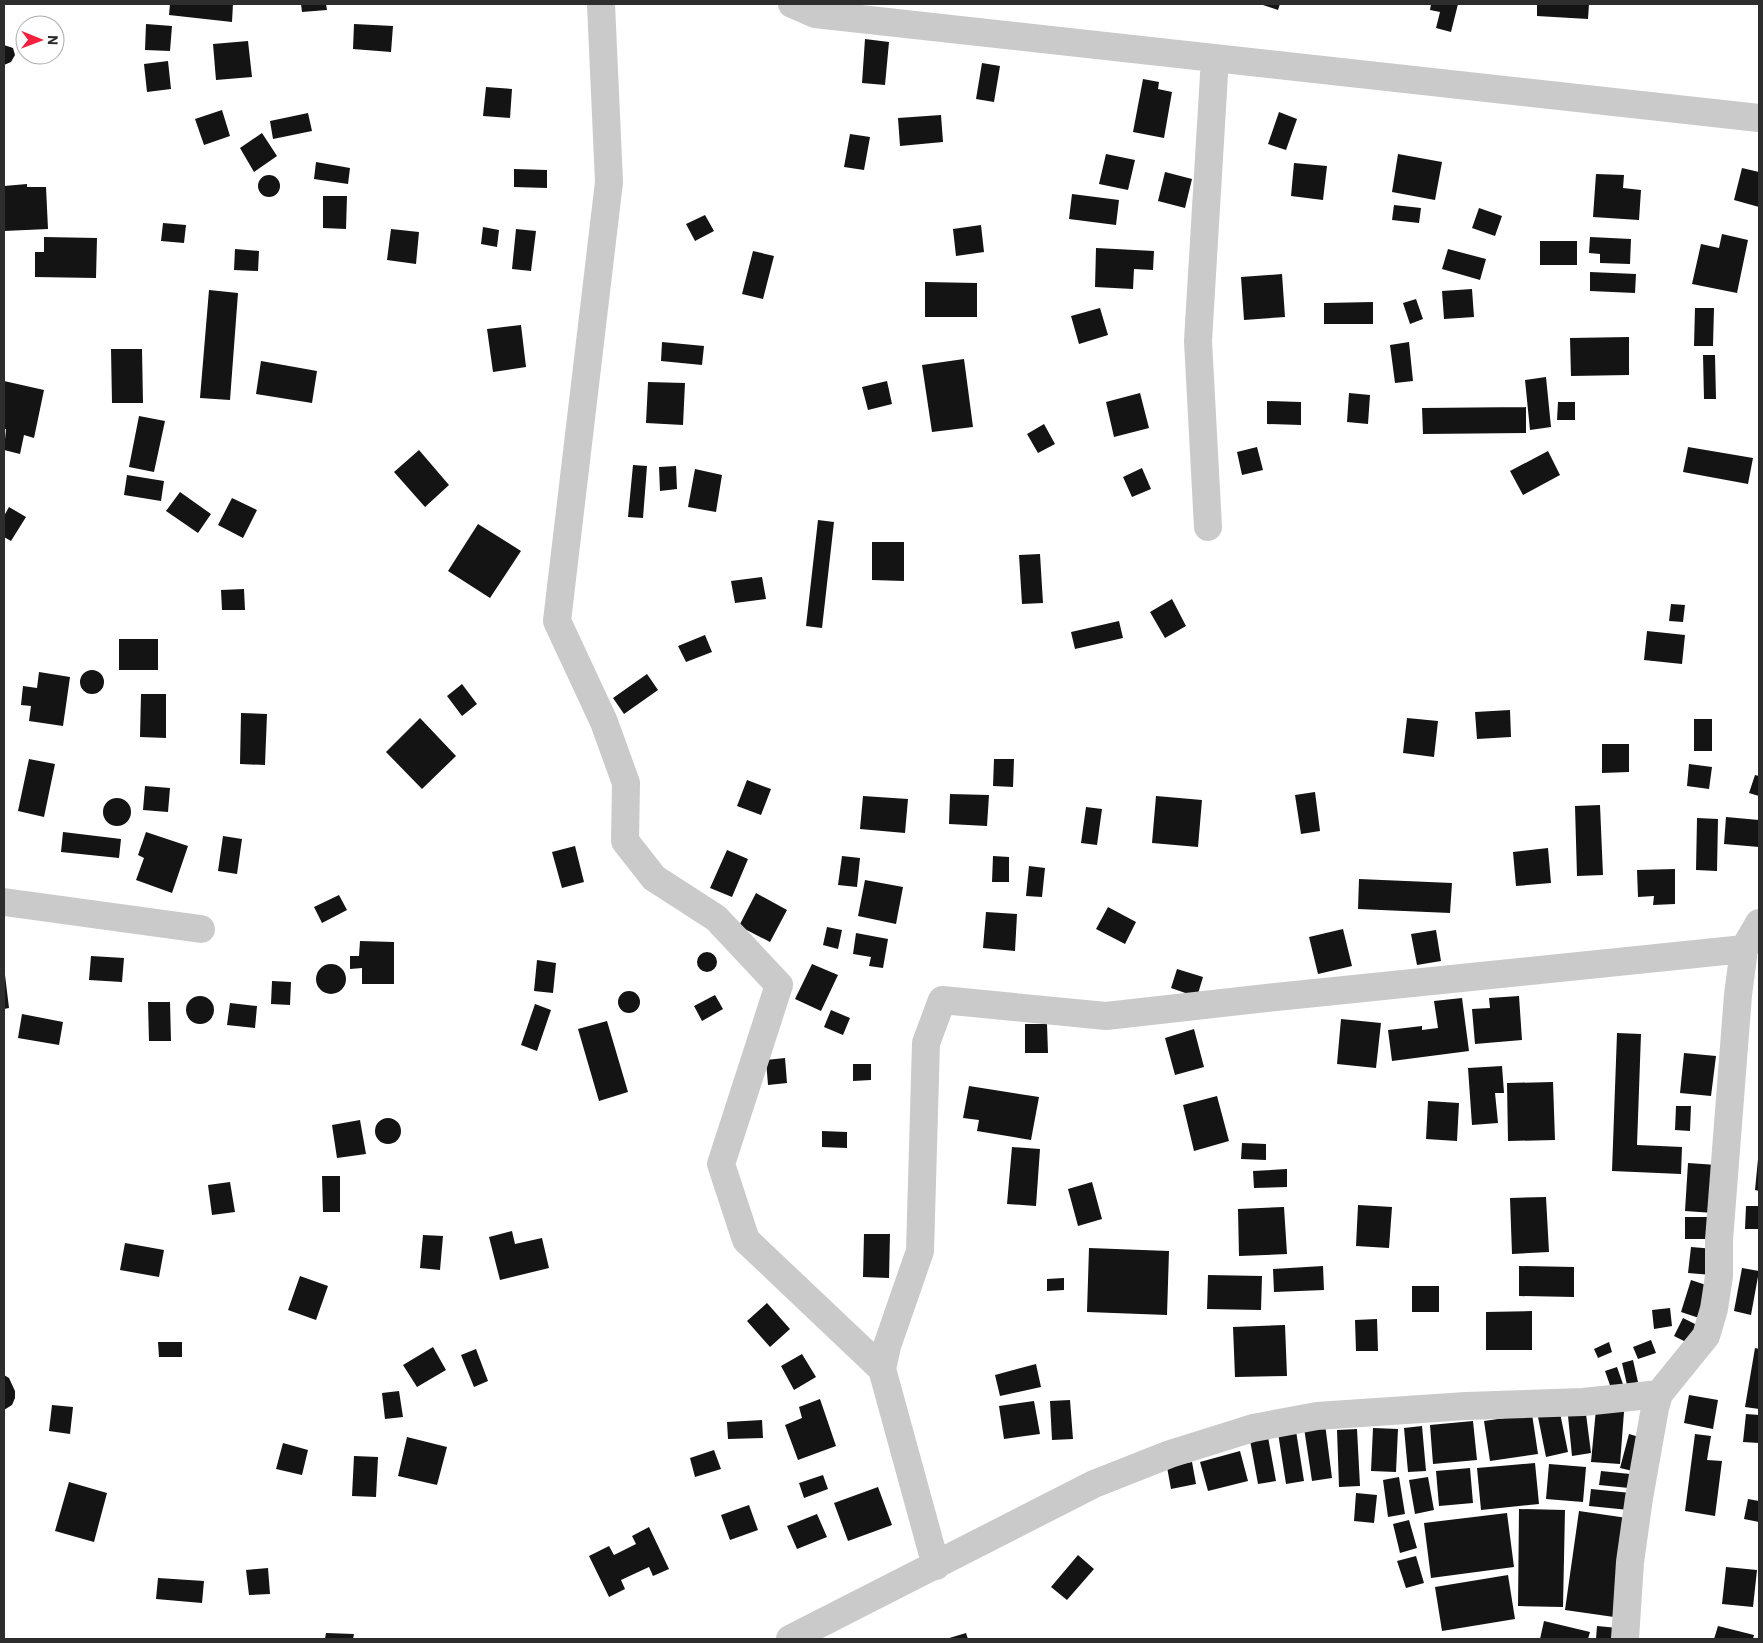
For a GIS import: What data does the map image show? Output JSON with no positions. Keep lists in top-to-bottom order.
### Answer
{
  "north": "right"
}
